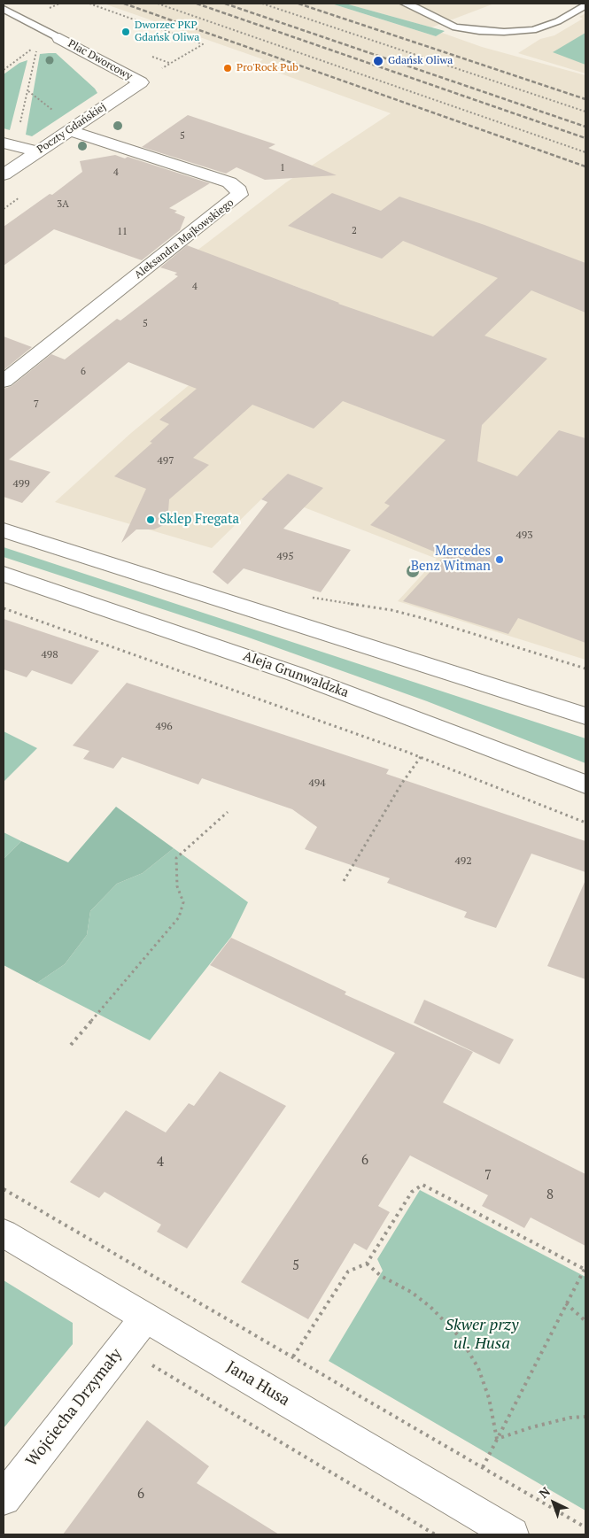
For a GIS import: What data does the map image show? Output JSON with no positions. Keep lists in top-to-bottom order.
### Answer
{
  "streets": {
    "street": [
      "Plac Dworcowy",
      "Poczty Gdańskiej",
      "Aleksandra Majkowskiego",
      "Aleja Grunwaldzka",
      "Jana Husa",
      "Wojciecha Drzymały"
    ]
  },
  "crossings": [
    ["Plac Dworcowy", "Poczty Gdańskiej"],
    ["Poczty Gdańskiej", "Aleksandra Majkowskiego"],
    ["Jana Husa", "Wojciecha Drzymały"]
  ],
  "parks": ["Skwer przy ul. Husa"],
  "places": [
    "Dworzec PKP Gdańsk Oliwa",
    "Gdańsk Oliwa",
    "Pro'Rock Pub",
    "Sklep Fregata",
    "Mercedes Benz Witman"
  ],
  "house_numbers": [
    "5",
    "1",
    "4",
    "3A",
    "2",
    "11",
    "4",
    "5",
    "6",
    "7",
    "497",
    "499",
    "493",
    "495",
    "498",
    "496",
    "494",
    "492",
    "6",
    "4",
    "7",
    "8",
    "5",
    "6"
  ],
  "north": "top left"
}
